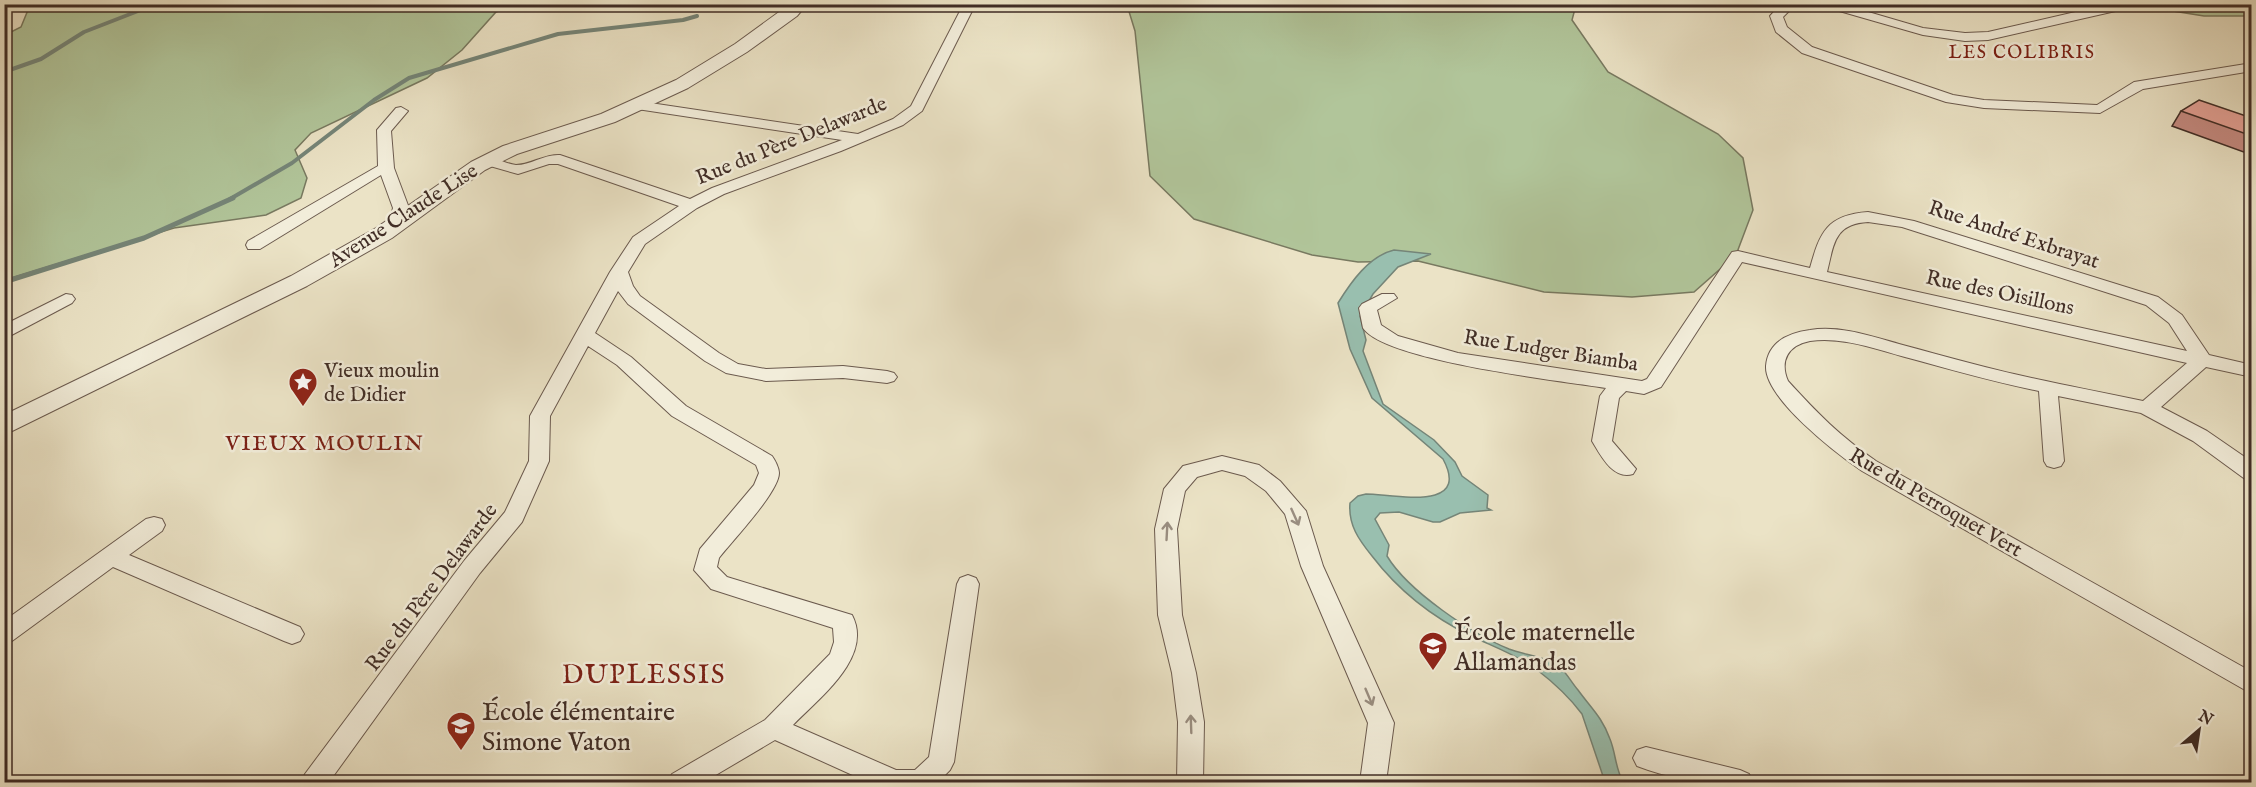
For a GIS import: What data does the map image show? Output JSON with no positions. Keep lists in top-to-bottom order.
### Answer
{
  "streets": {
    "street": [
      "Rue du Père Delawarde",
      "Avenue Claude Lise",
      "Rue André Exbrayat",
      "Rue des Oisillons",
      "Rue Ludger Biamba",
      "Rue du Perroquet Vert"
    ]
  },
  "crossings": [
    ["Rue André Exbrayat", "Rue des Oisillons"],
    ["Rue des Oisillons", "Rue Ludger Biamba"]
  ],
  "districts": ["LES COLIBRIS", "VIEUX MOULIN", "DUPLESSIS"],
  "places": {
    "place": ["Vieux moulin de Didier"],
    "school or university": ["École maternelle Allamandas", "École élémentaire Simone Vaton"]
  },
  "north": "top right"
}
